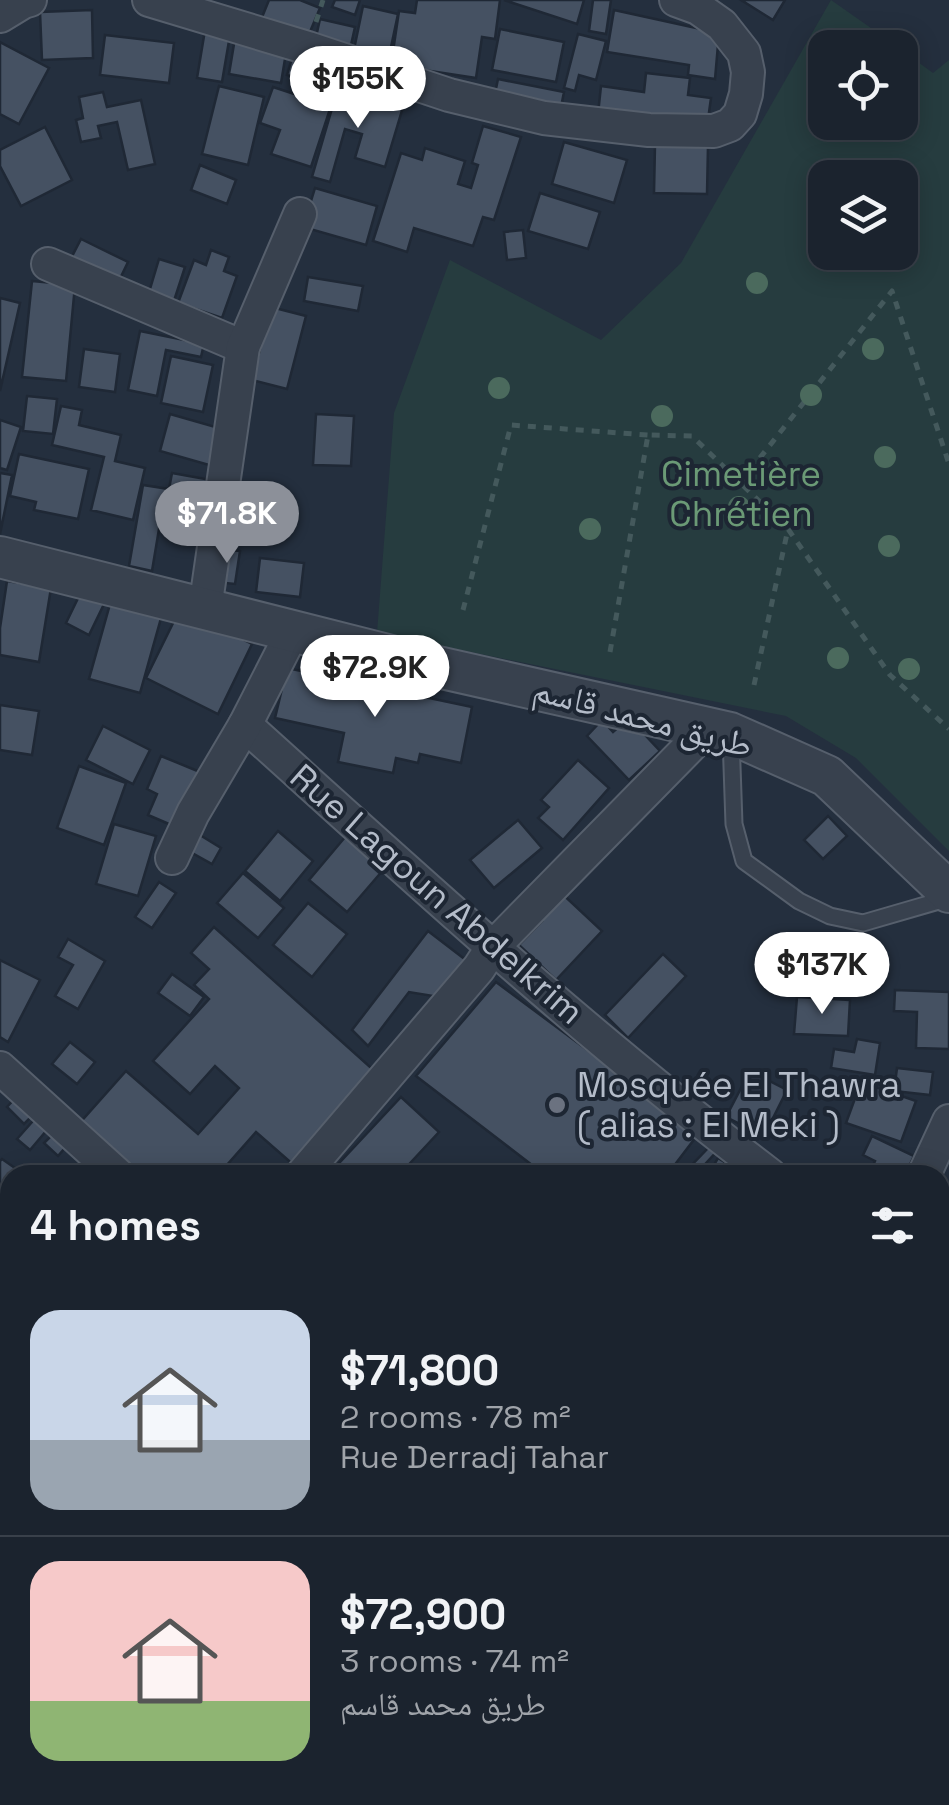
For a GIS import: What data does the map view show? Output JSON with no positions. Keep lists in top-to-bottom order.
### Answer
{
  "streets": {
    "street": ["طريق محمد قاسم", "Rue Lagoun Abdelkrim"]
  },
  "parks": ["Cimetière Chrétien"],
  "places": ["Mosquée El Thawra ( alias : El Meki )"],
  "page": {
    "price": [
      "$155K",
      "$71.8K",
      "$72.9K",
      "$137K"
    ],
    "heading": "4 homes",
    "list": [
      {
        "name": "$71,800",
        "note": "2 rooms · 78 m² · Rue Derradj Tahar"
      },
      {
        "name": "$72,900",
        "note": "3 rooms · 74 m² · طريق محمد قاسم"
      }
    ]
  }
}
